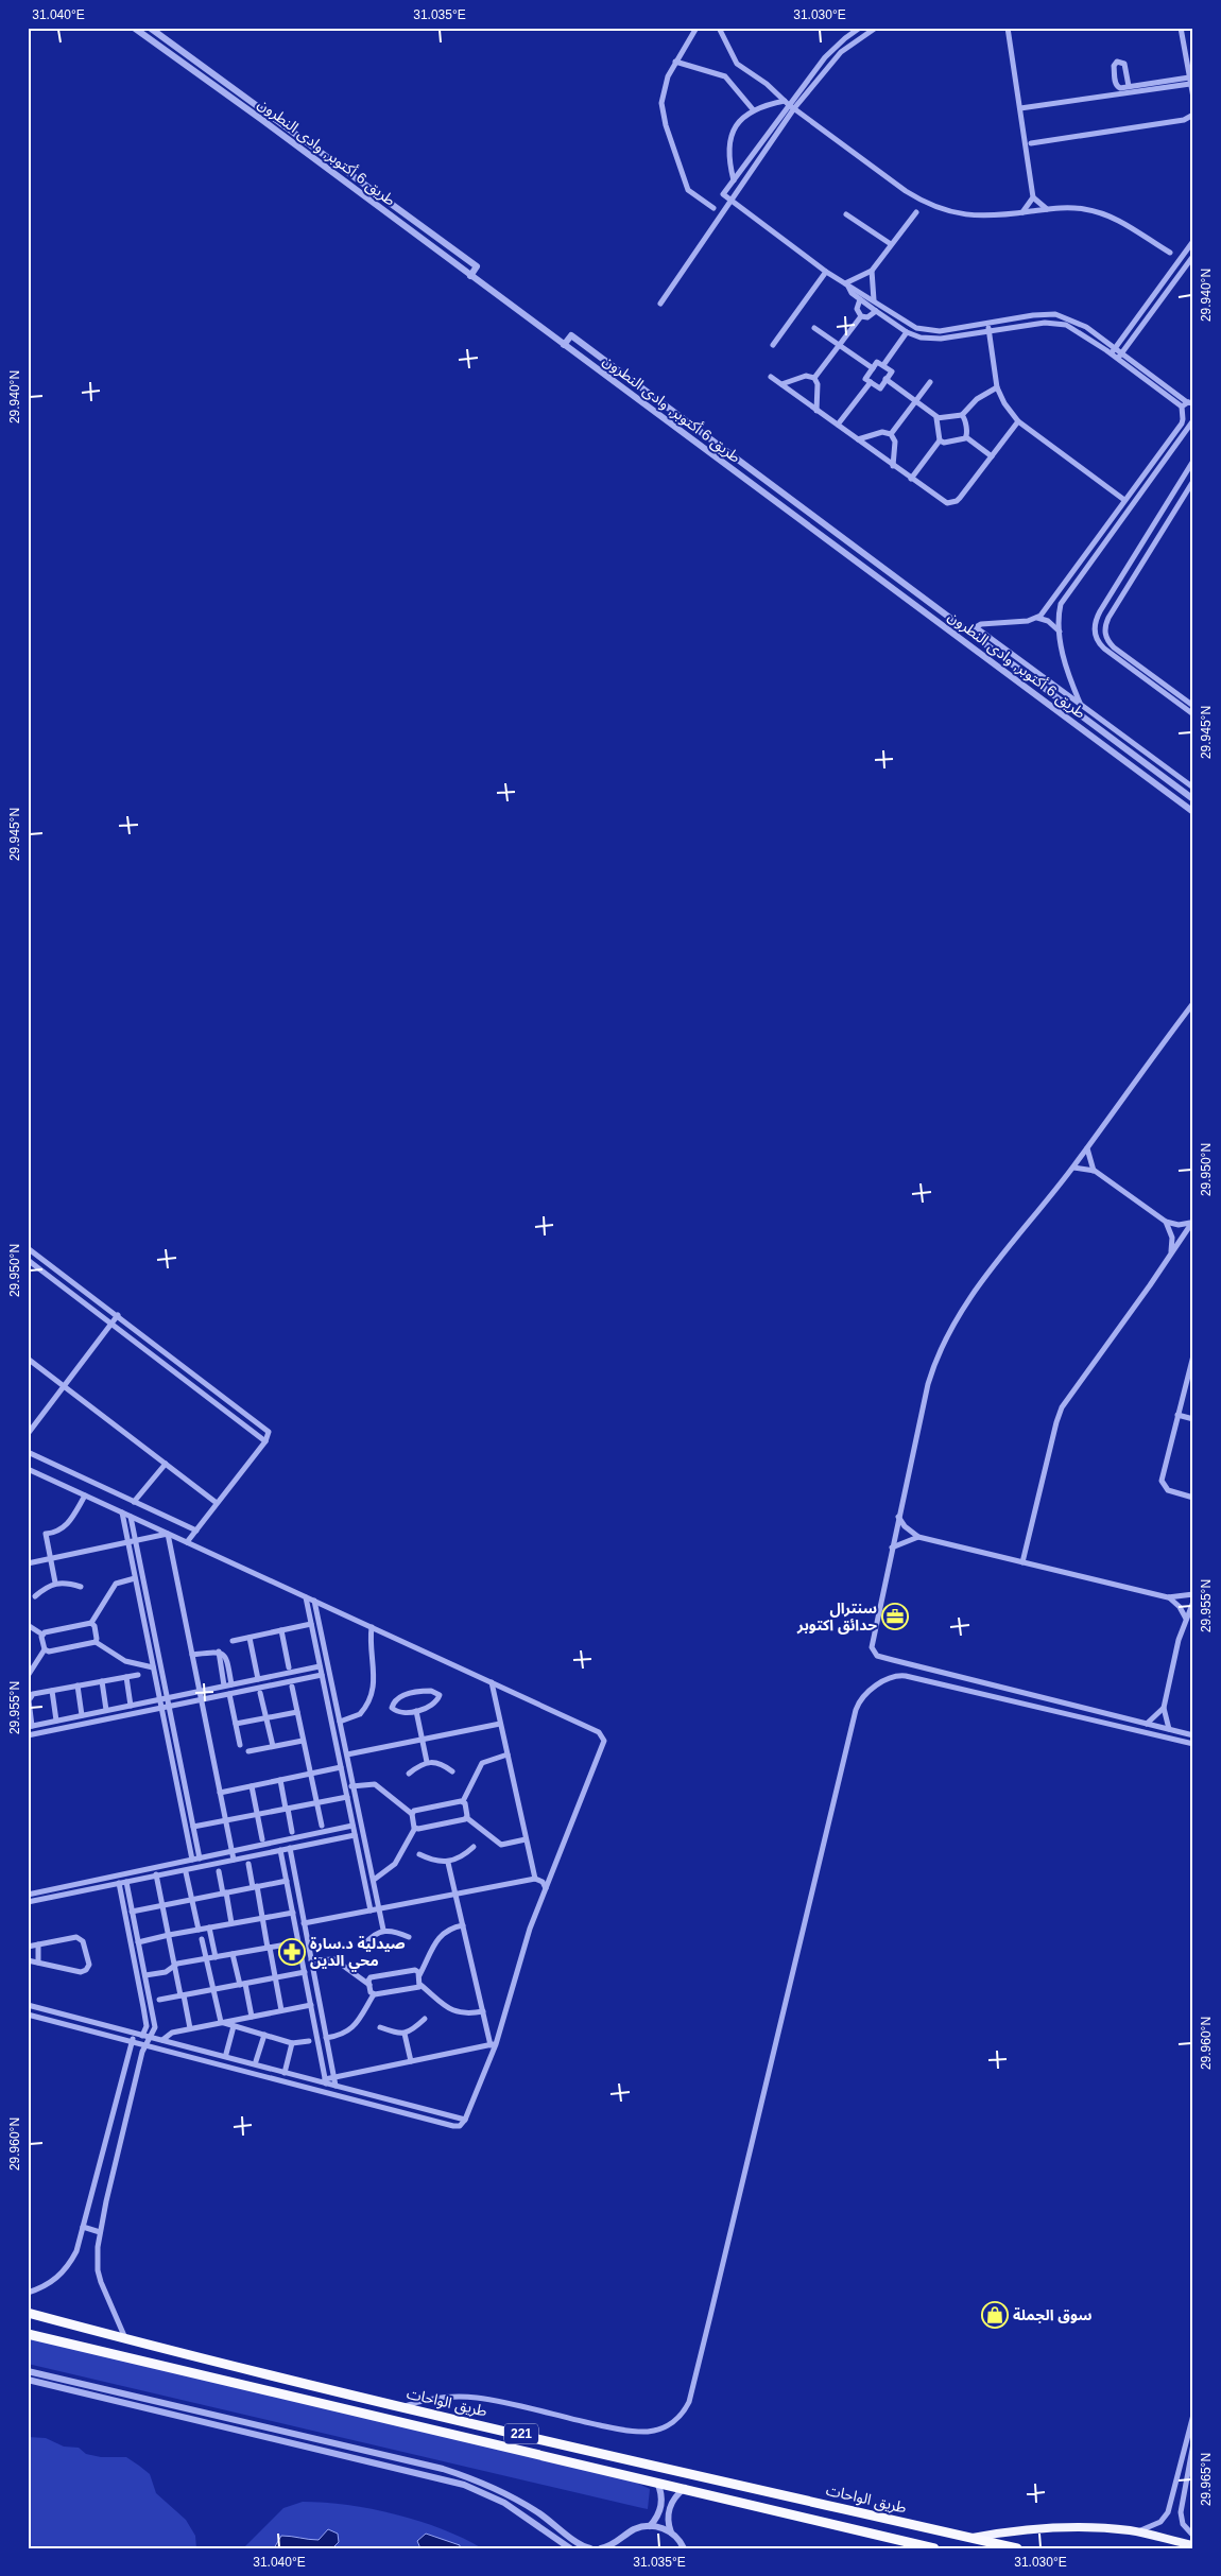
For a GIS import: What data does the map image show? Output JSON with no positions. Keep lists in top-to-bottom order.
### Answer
{
  "streets": {
    "highway": ["طريق الواحات", "221"],
    "street": ["طريق 6 أكتوبر, وادى النطرون"]
  },
  "places": {
    "office": ["سنترال حدائق اكتوبر"],
    "pharmacy": ["صيدلية د.سارة محي الدين"],
    "shop": ["سوق الجملة"]
  },
  "coordinates": [
    "31.040°E",
    "31.035°E",
    "31.030°E",
    "29.940°N",
    "29.945°N",
    "29.950°N",
    "29.955°N",
    "29.960°N",
    "29.965°N"
  ]
}
